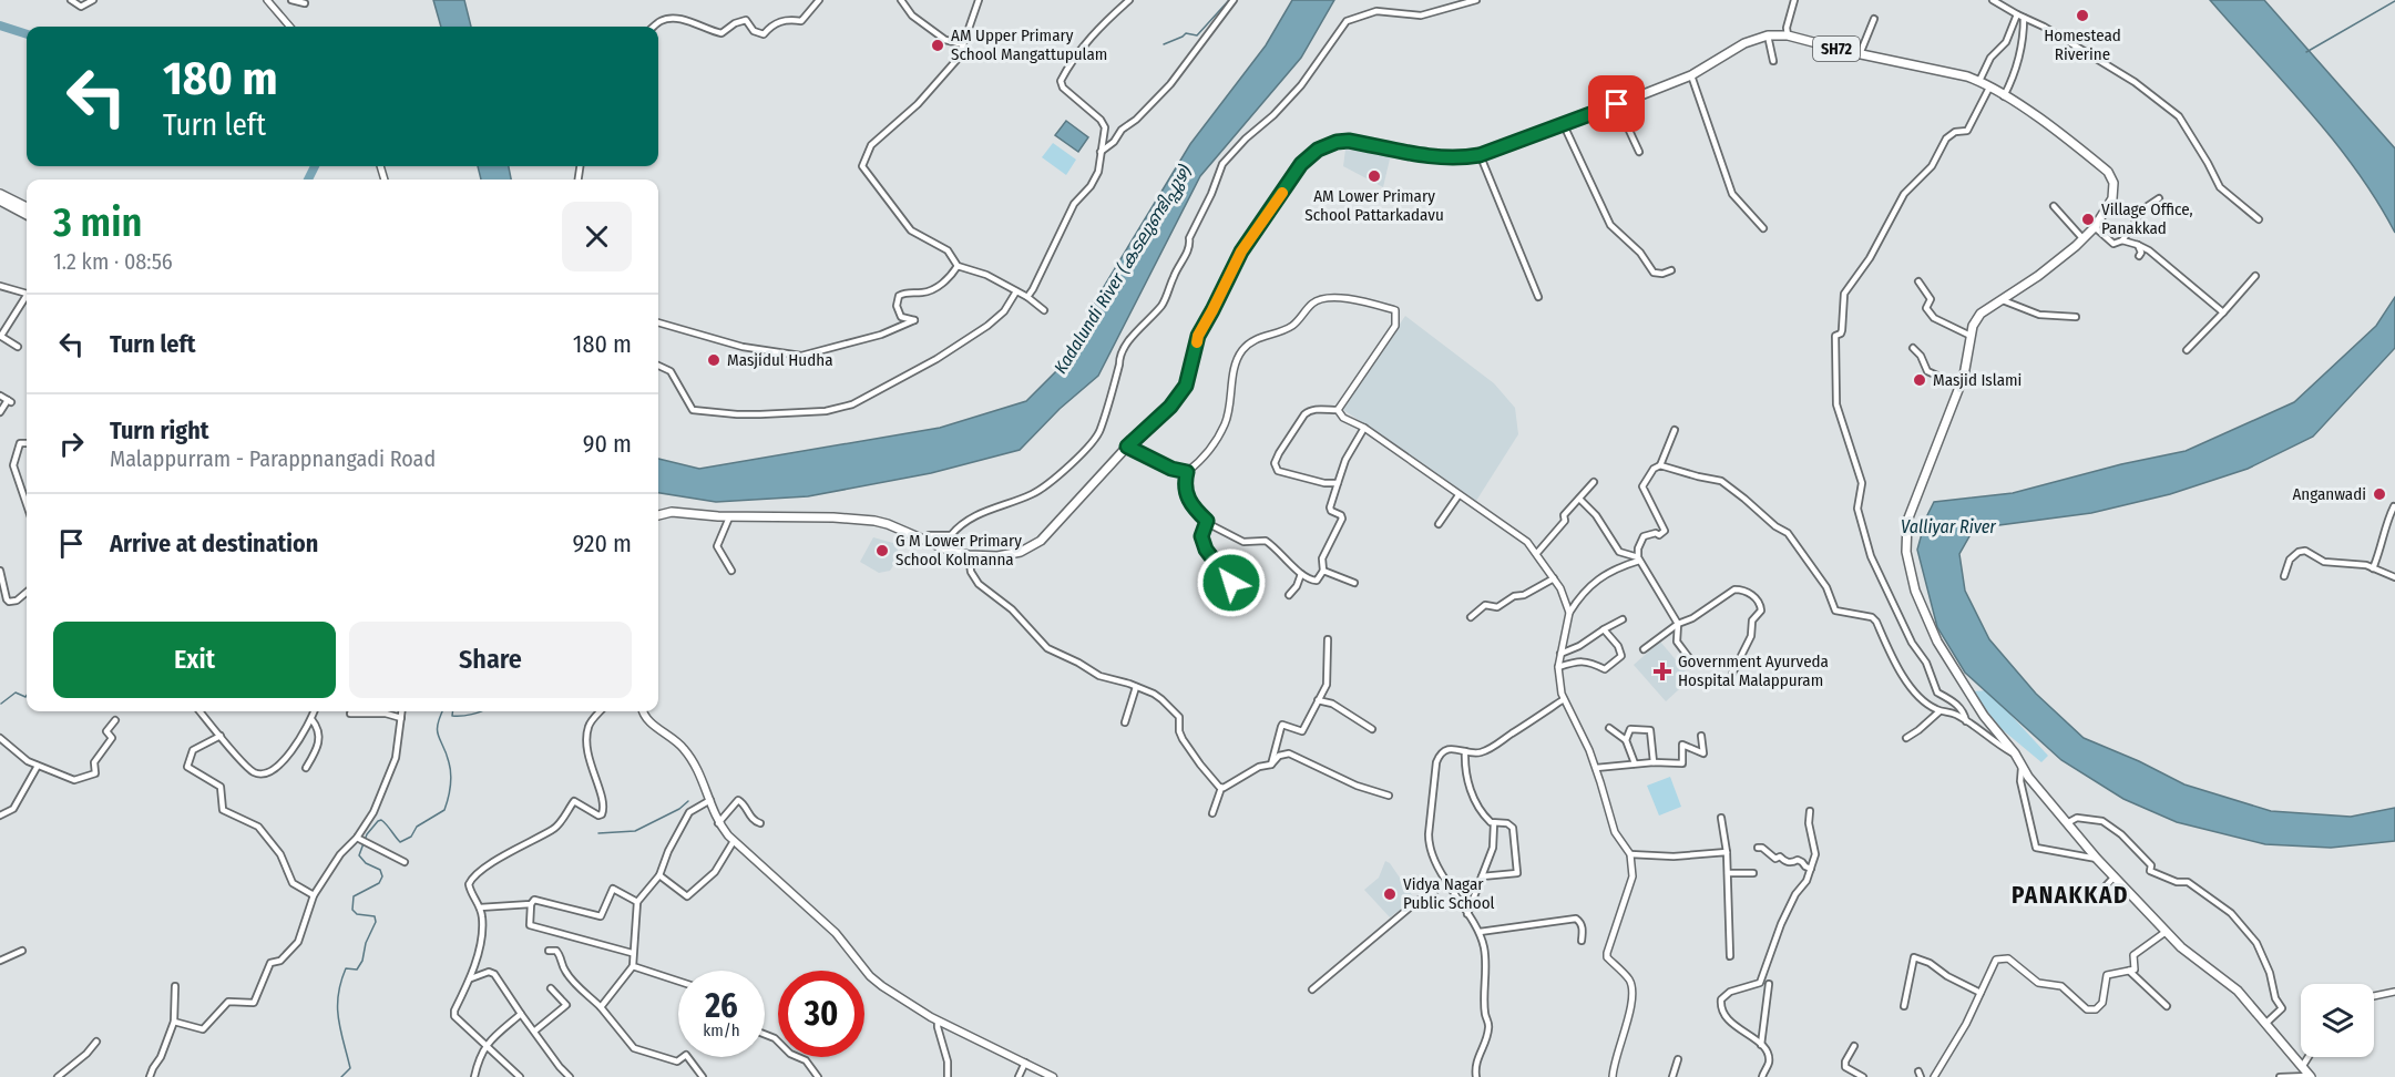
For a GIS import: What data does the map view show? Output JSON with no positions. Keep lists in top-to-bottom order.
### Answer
{
  "streets": {
    "main road": ["SH72"]
  },
  "districts": ["PANAKKAD"],
  "water": ["Kadalundi River (കടലുണ്ടിപ്പുഴ)", "Valliyar River"],
  "places": {
    "other": [
      "Homestead Riverine",
      "AM Upper Primary School Mangattupulam",
      "AM Lower Primary School Pattarkadavu",
      "Village Office, Panakkad",
      "Masjidul Hudha",
      "Masjid Islami",
      "Anganwadi",
      "G M Lower Primary School Kolmanna",
      "Vidya Nagar Public School"
    ],
    "health": ["Government Ayurveda Hospital Malappuram"]
  },
  "page": {
    "turn": ["180 m", "Turn left"],
    "heading": ["3 min", "1.2 km · 08:56"],
    "list": [
      {
        "name": "Turn left",
        "value": "180 m"
      },
      {
        "name": "Turn right",
        "note": "Malappurram - Parappnangadi Road",
        "value": "90 m"
      },
      {
        "name": "Arrive at destination",
        "value": "920 m"
      }
    ],
    "buttons": ["Exit", "Share"],
    "speed": "26 km/h",
    "limit": "30"
  }
}
